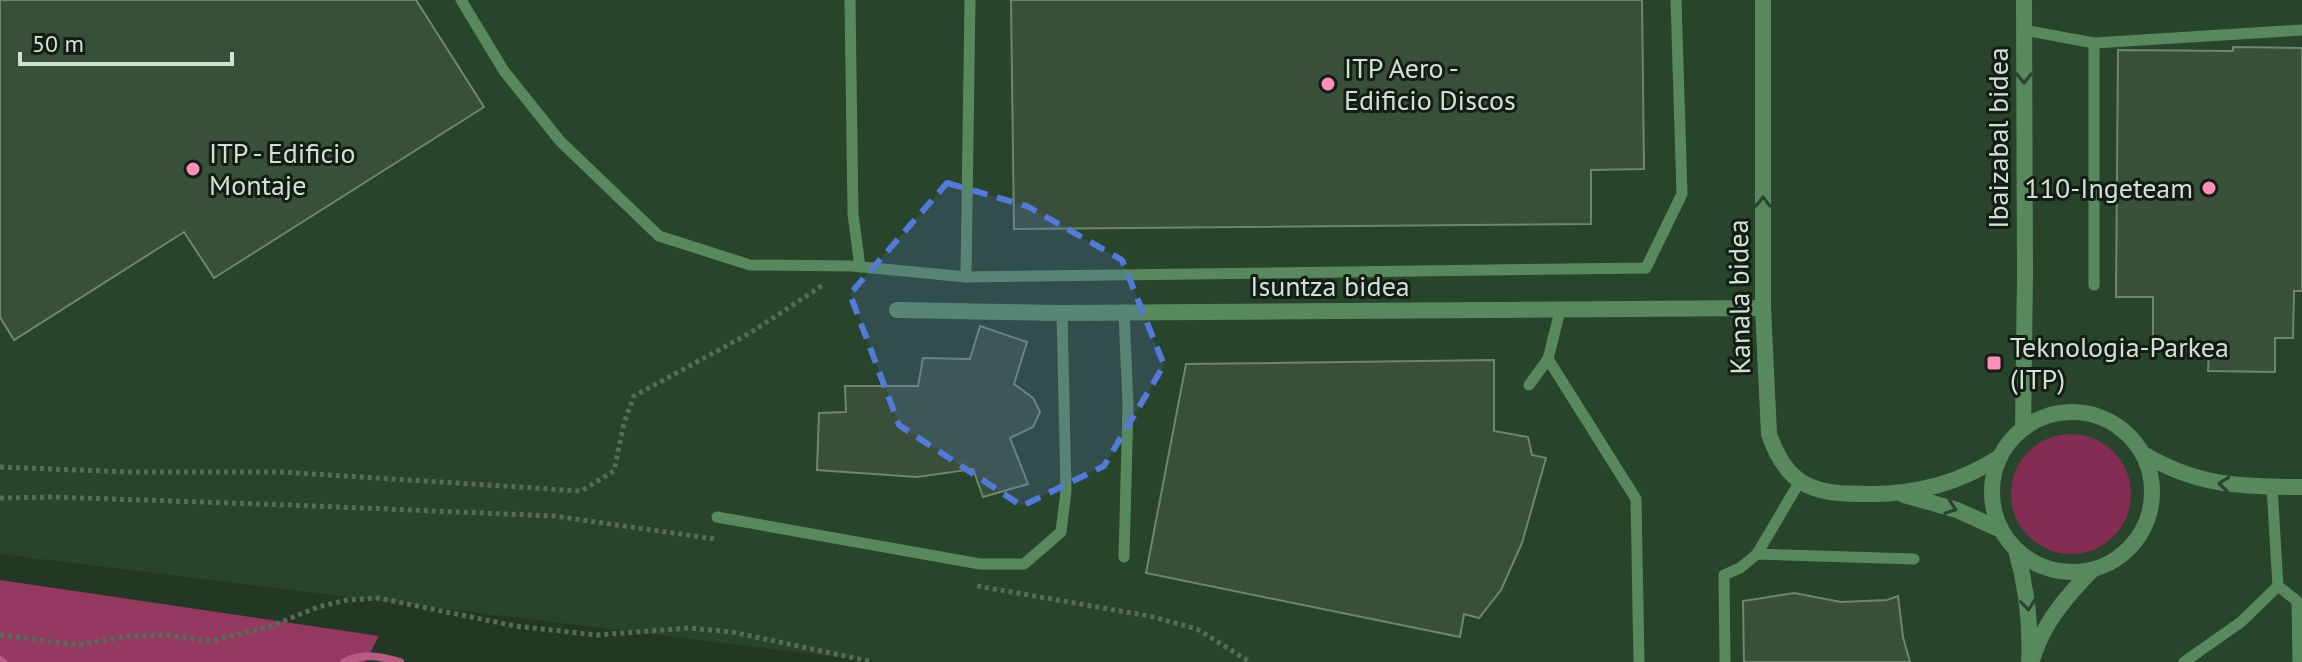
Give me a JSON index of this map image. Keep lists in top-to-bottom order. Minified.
{"streets":{"street":["Ibaizabal bidea","Isuntza bidea","Kanala bidea"]},"crossings":[["Isuntza bidea","Kanala bidea"]],"one_way":["Ibaizabal bidea","Kanala bidea"],"places":{"other":["ITP Aero - Edificio Discos","ITP - Edificio Montaje","110-Ingeteam"],"transit":["Teknologia-Parkea (ITP)"]},"scale_bar":"50 m"}
